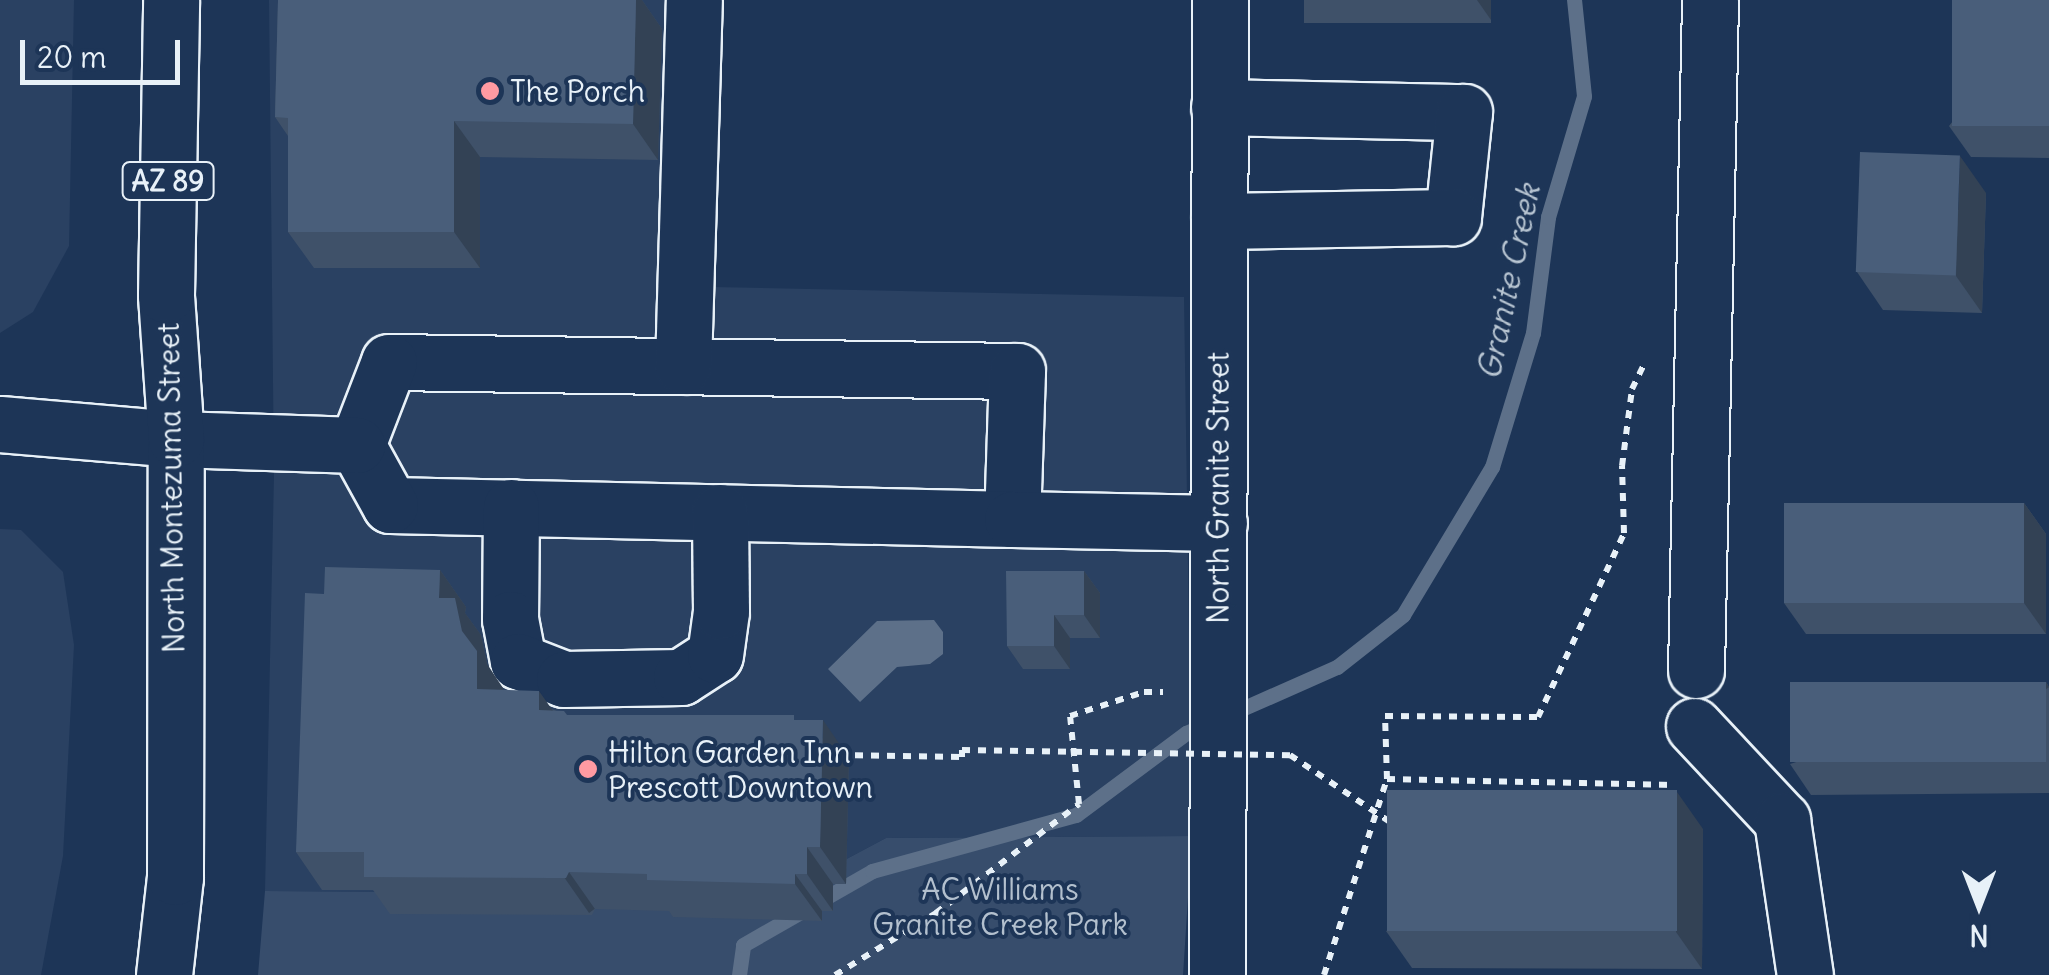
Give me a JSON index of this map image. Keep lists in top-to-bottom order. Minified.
{"streets":{"main road":["AZ 89","North Montezuma Street","North Granite Street"]},"water":["Granite Creek"],"parks":["AC Williams Granite Creek Park"],"places":["The Porch","Hilton Garden Inn Prescott Downtown"],"scale_bar":"20 m","north":"bottom"}
